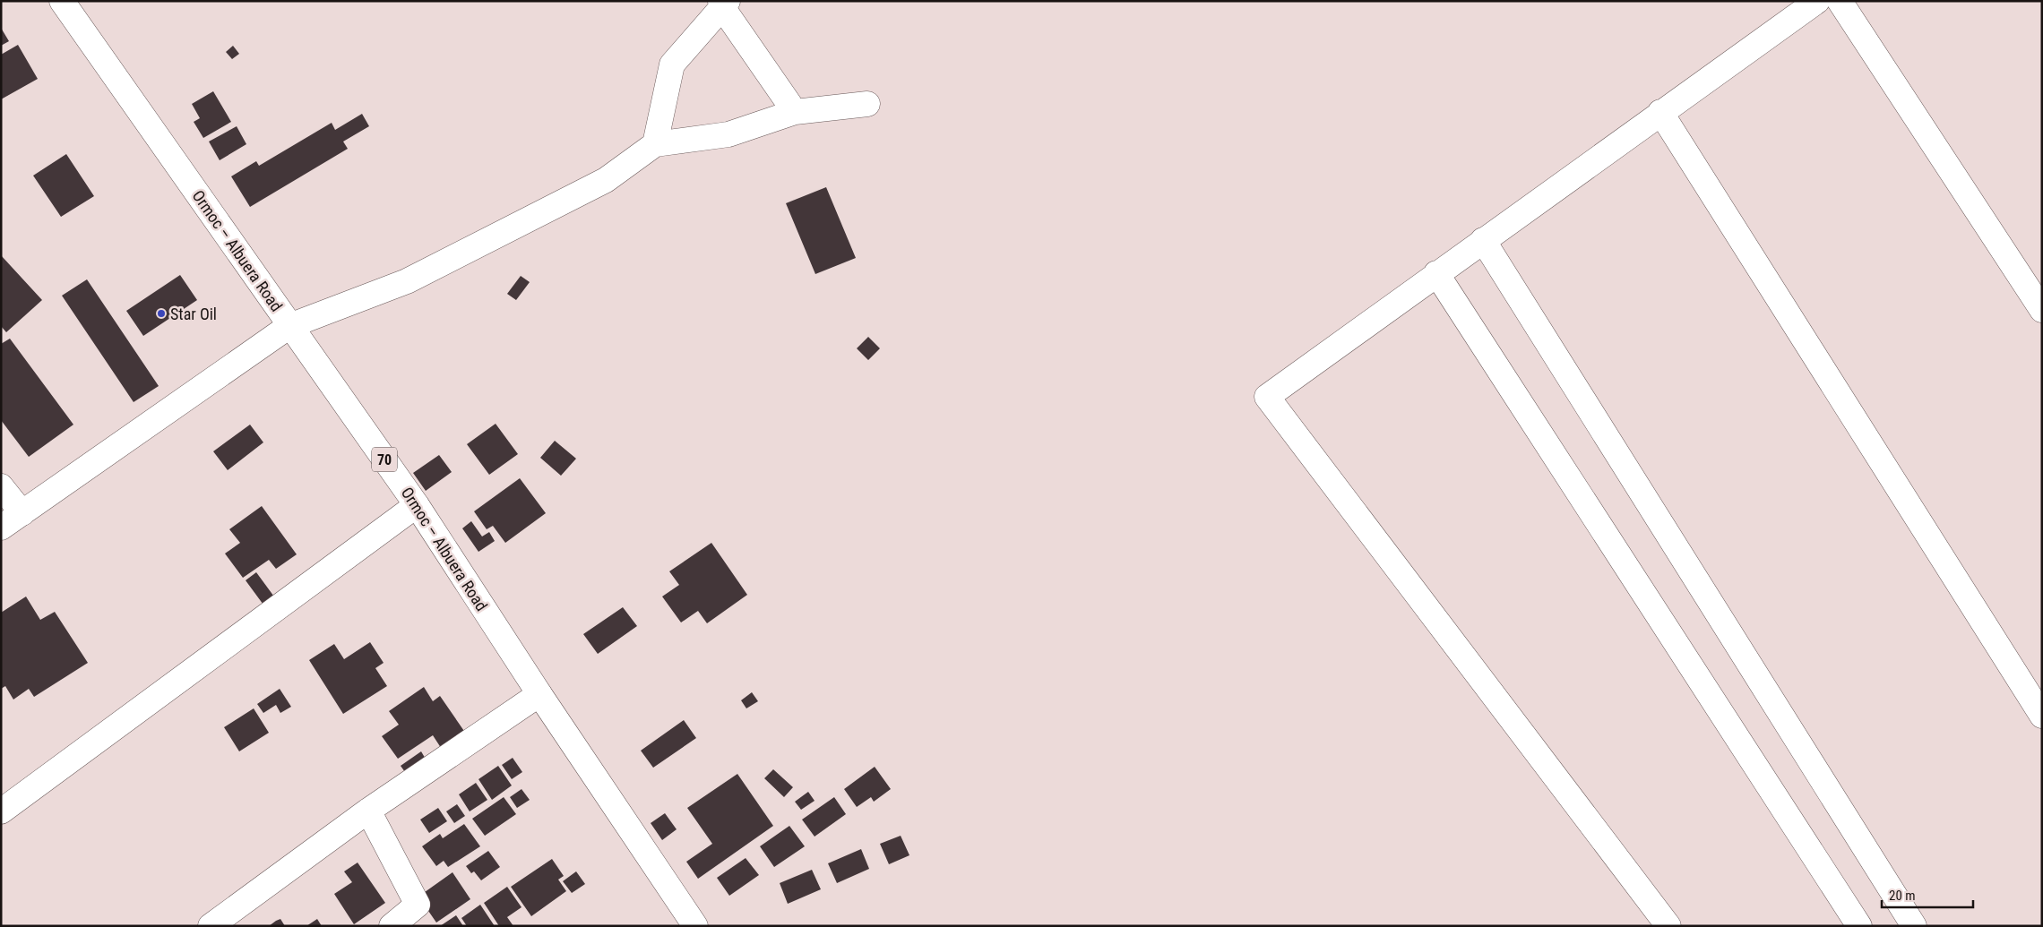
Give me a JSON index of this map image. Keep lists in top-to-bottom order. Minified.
{"streets":{"main road":["Ormoc – Albuera Road","70"]},"places":["Star Oil"],"scale_bar":"20 m"}
